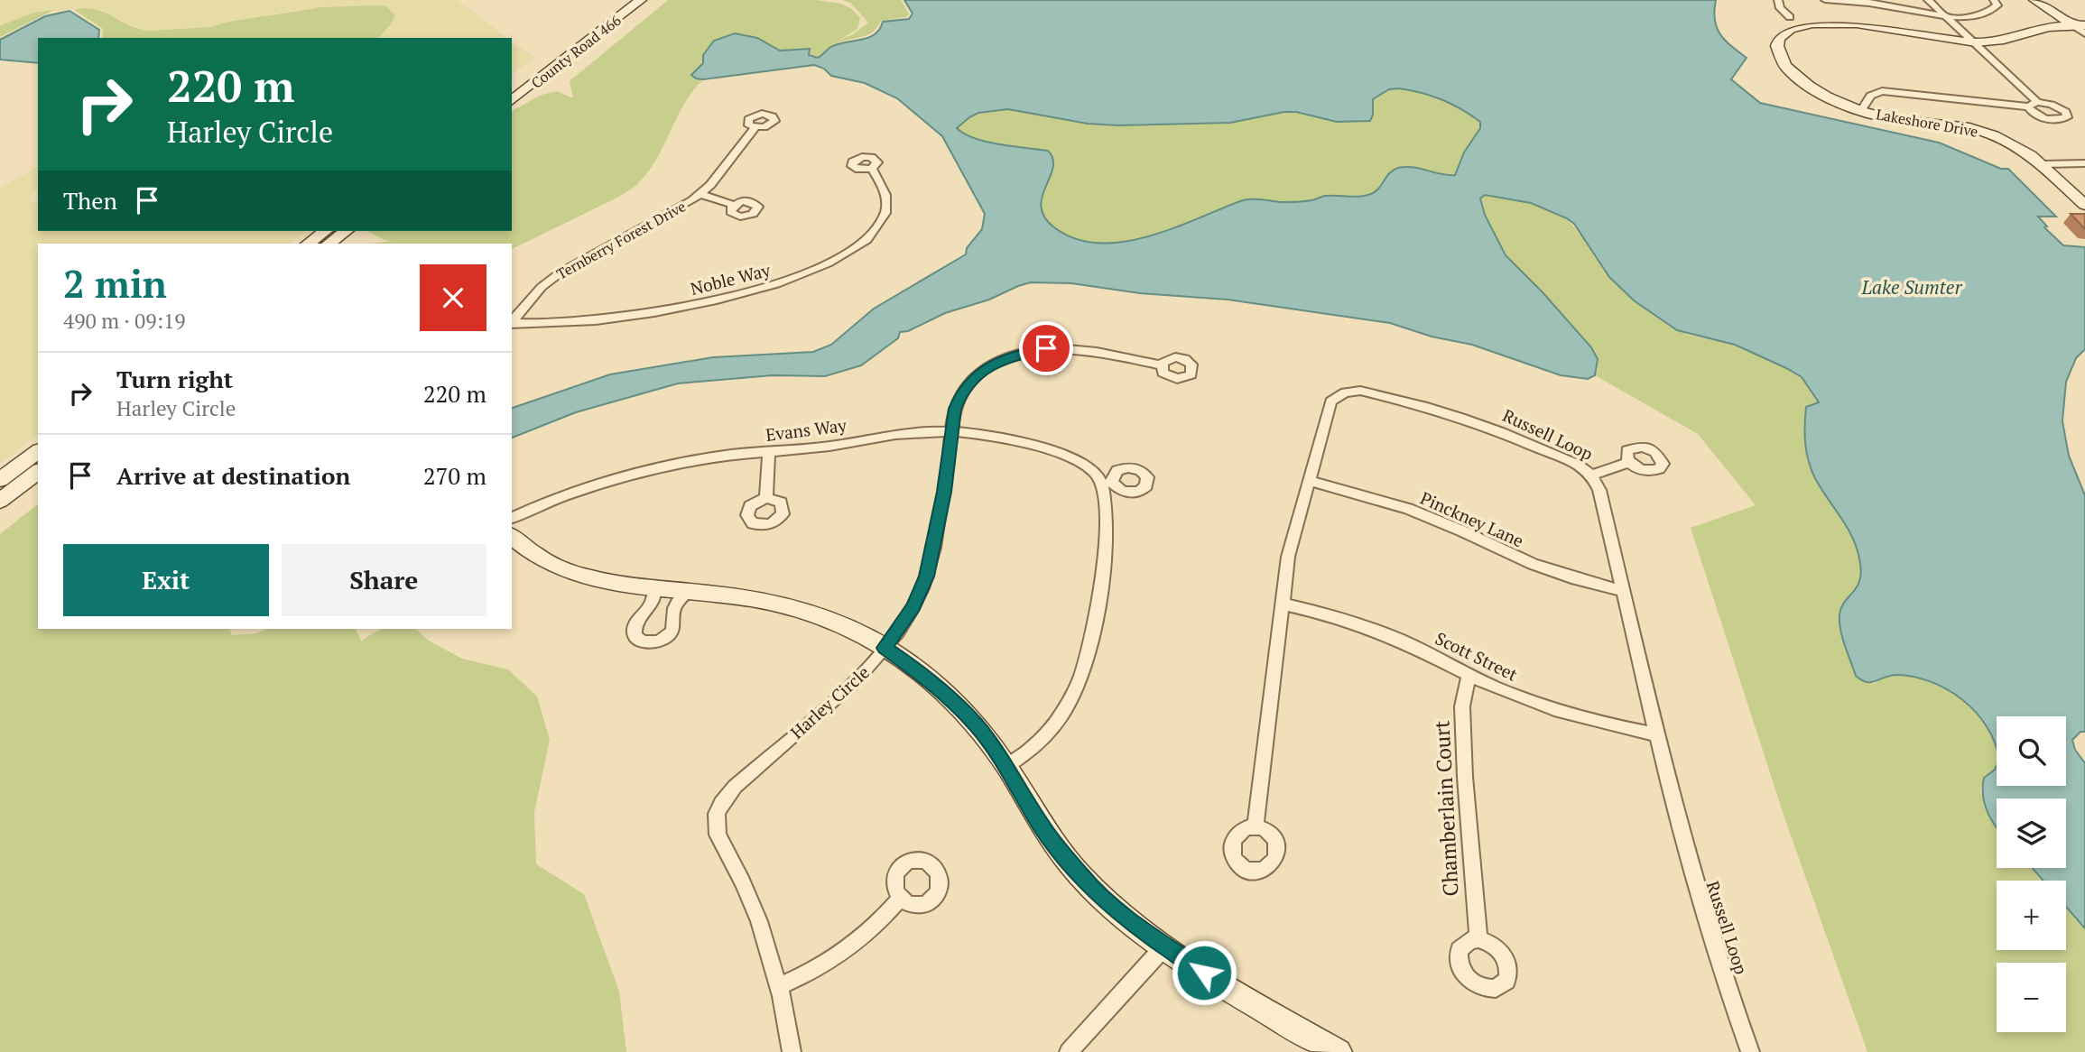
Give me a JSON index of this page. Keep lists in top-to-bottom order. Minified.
{"streets":{"street":["County Road 466","Lakeshore Drive","Ternberry Forest Drive","Noble Way","Evans Way","Russell Loop","Pinckney Lane","Scott Street","Harley Circle","Chamberlain Court"]},"crossings":[["Evans Way","Harley Circle"],["Russell Loop","Pinckney Lane"],["Russell Loop","Scott Street"],["Scott Street","Chamberlain Court"]],"water":["Lake Sumter"],"page":{"turn":["220 m","Harley Circle"],"then":"Then","heading":["2 min","490 m · 09:19"],"list":[{"name":"Turn right","note":"Harley Circle","value":"220 m"},{"name":"Arrive at destination","value":"270 m"}],"buttons":["Exit","Share"],"map_buttons":["+","−"]}}
